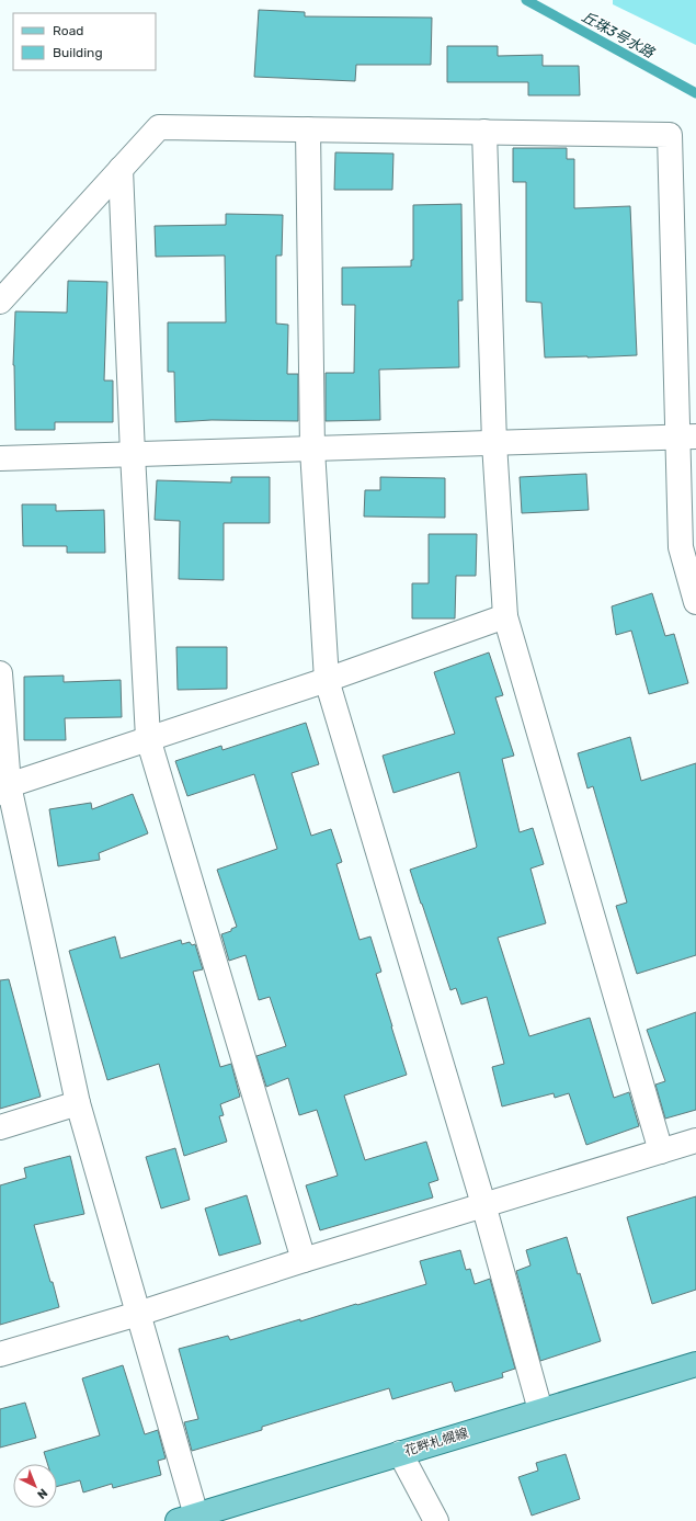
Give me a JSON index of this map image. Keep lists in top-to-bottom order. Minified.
{"streets":{"main road":["花畔札幌線"]},"water":["丘珠3号水路"],"legend":["Road","Building"],"north":"bottom right"}
